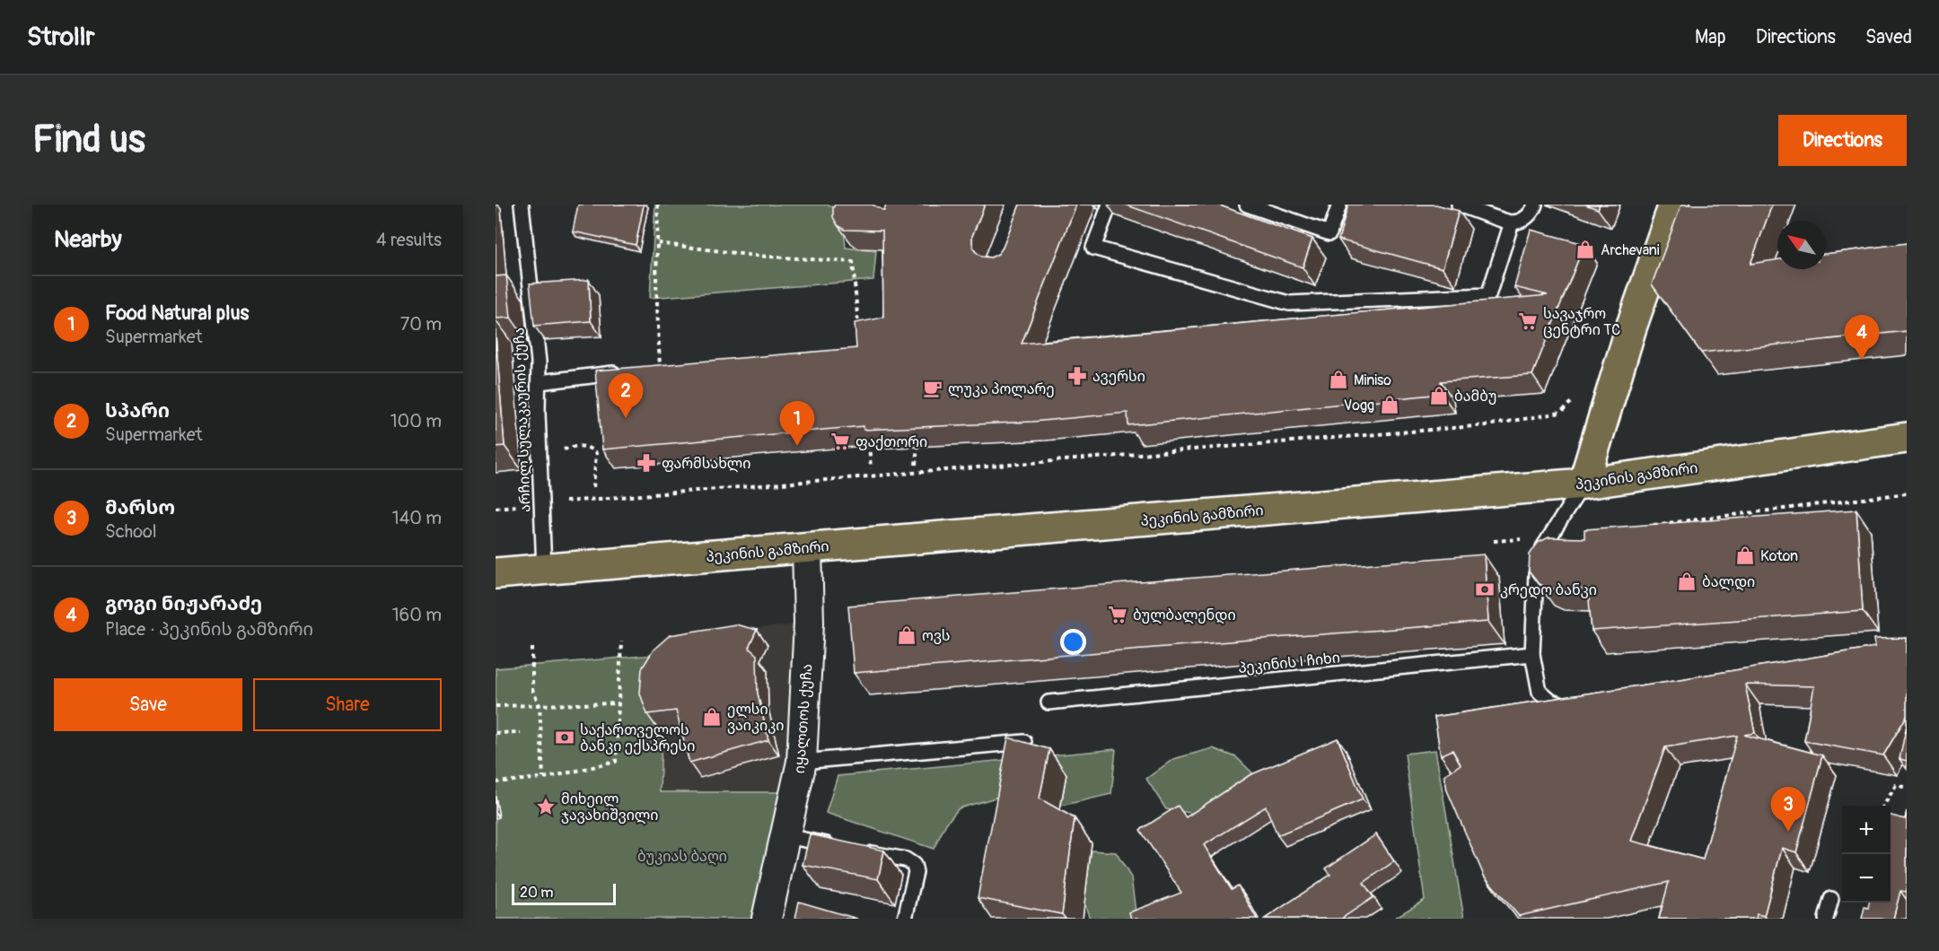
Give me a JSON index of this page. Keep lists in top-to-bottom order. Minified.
{"streets":{"main road":["პეკინის გამზირი"],"street":["იყალთოს ქუჩა"],"lane":["არჩილ სულაკაურის ქუჩა","პეკინის I ჩიხი"]},"crossings":[["არჩილ სულაკაურის ქუჩა","პეკინის გამზირი"],["პეკინის გამზირი","იყალთოს ქუჩა"]],"parks":["ბუკიას ბაღი"],"places":{"shop":["Archevani","Miniso","ბამბუ","Vogg","Koton","ბალდი","ოვს","ელსი ვაიკიკი"],"supermarket":["სავაჯრო ცენტრი TC","ფაქთორი","ბულბალენდი"],"pharmacy":["ავერსი","ფარმსახლი"],"cafe":["ლუკა პოლარე"],"bank":["კრედო ბანკი","საქართველოს ბანკი ექსპრესი"],"place":["მიხეილ ჯავახიშვილი"]},"scale_bar":"20 m","north":"top left","page":{"header":"Strollr","nav":["Map","Directions","Saved"],"buttons":["Directions",["Save","Share"]],"title":"Find us","heading":["Nearby","4 results"],"list":[{"mark":"1","name":"Food Natural plus","note":"Supermarket","value":"70 m"},{"mark":"2","name":"სპარი","note":"Supermarket","value":"100 m"},{"mark":"3","name":"მარსო","note":"School","value":"140 m"},{"mark":"4","name":"გოგი ნიჟარაძე","note":"Place · პეკინის გამზირი","value":"160 m"}],"pins":["4","2","1","3"],"map_buttons":["+","−"],"scale":"20 m"}}
